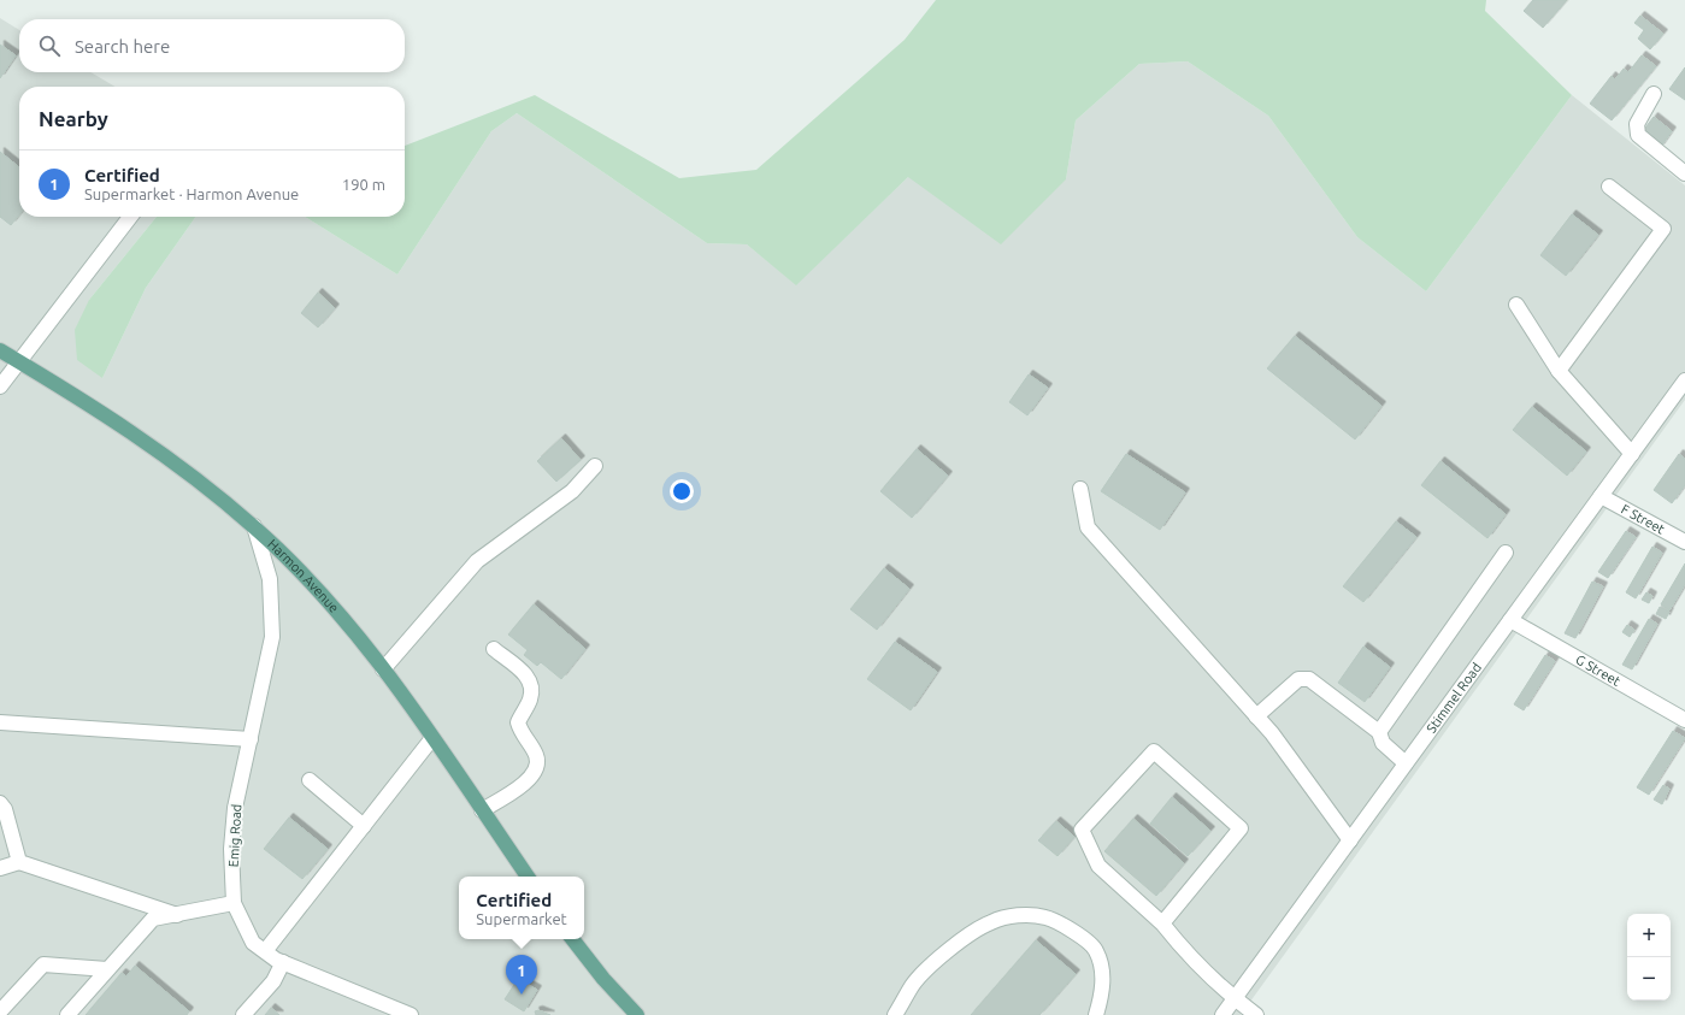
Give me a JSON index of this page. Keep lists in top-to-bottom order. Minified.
{"streets":{"main road":["Harmon Avenue"],"street":["F Street","G Street","Stimmel Road","Emig Road"]},"crossings":[["F Street","Stimmel Road"],["Harmon Avenue","Emig Road"],["G Street","Stimmel Road"]],"page":{"search":"Search here","heading":"Nearby","list":[{"mark":"1","name":"Certified","note":"Supermarket · Harmon Avenue","value":"190 m"}],"popup":["Certified","Supermarket"],"map_buttons":["+","−"],"pins":"1"}}
